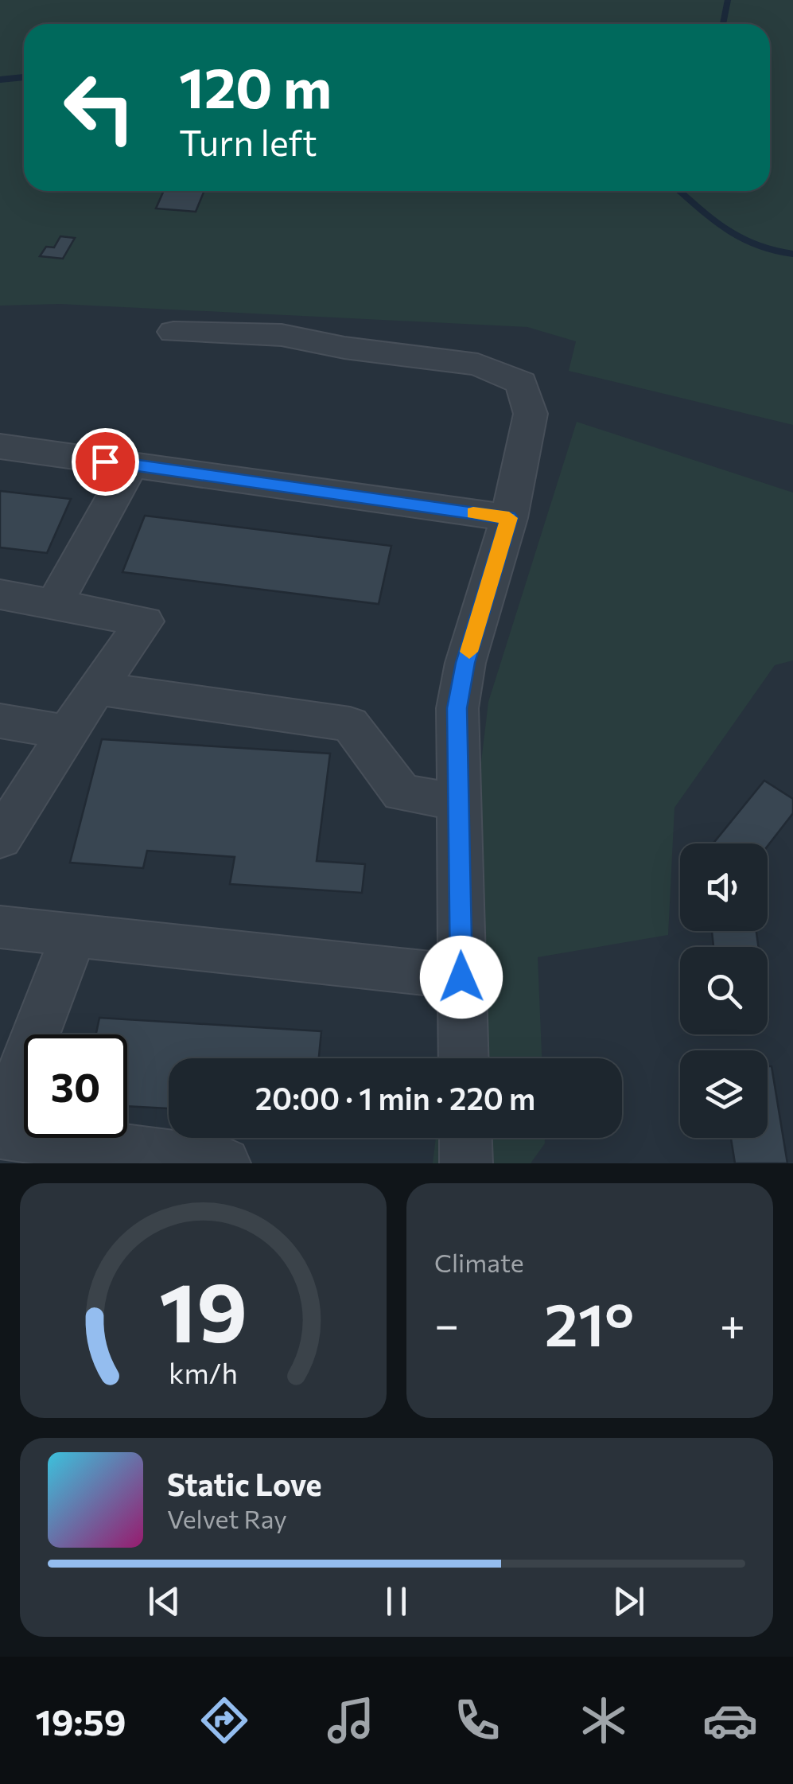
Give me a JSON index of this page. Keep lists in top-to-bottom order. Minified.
{"page":{"turn":["120 m","Turn left"],"limit":"30","trip":"20:00 · 1 min · 220 m","tile":"Climate","heat":["−","21°","+"],"song":["Static Love","Velvet Ray"],"tabs":"19:59","gauge":["19","km/h"]}}
